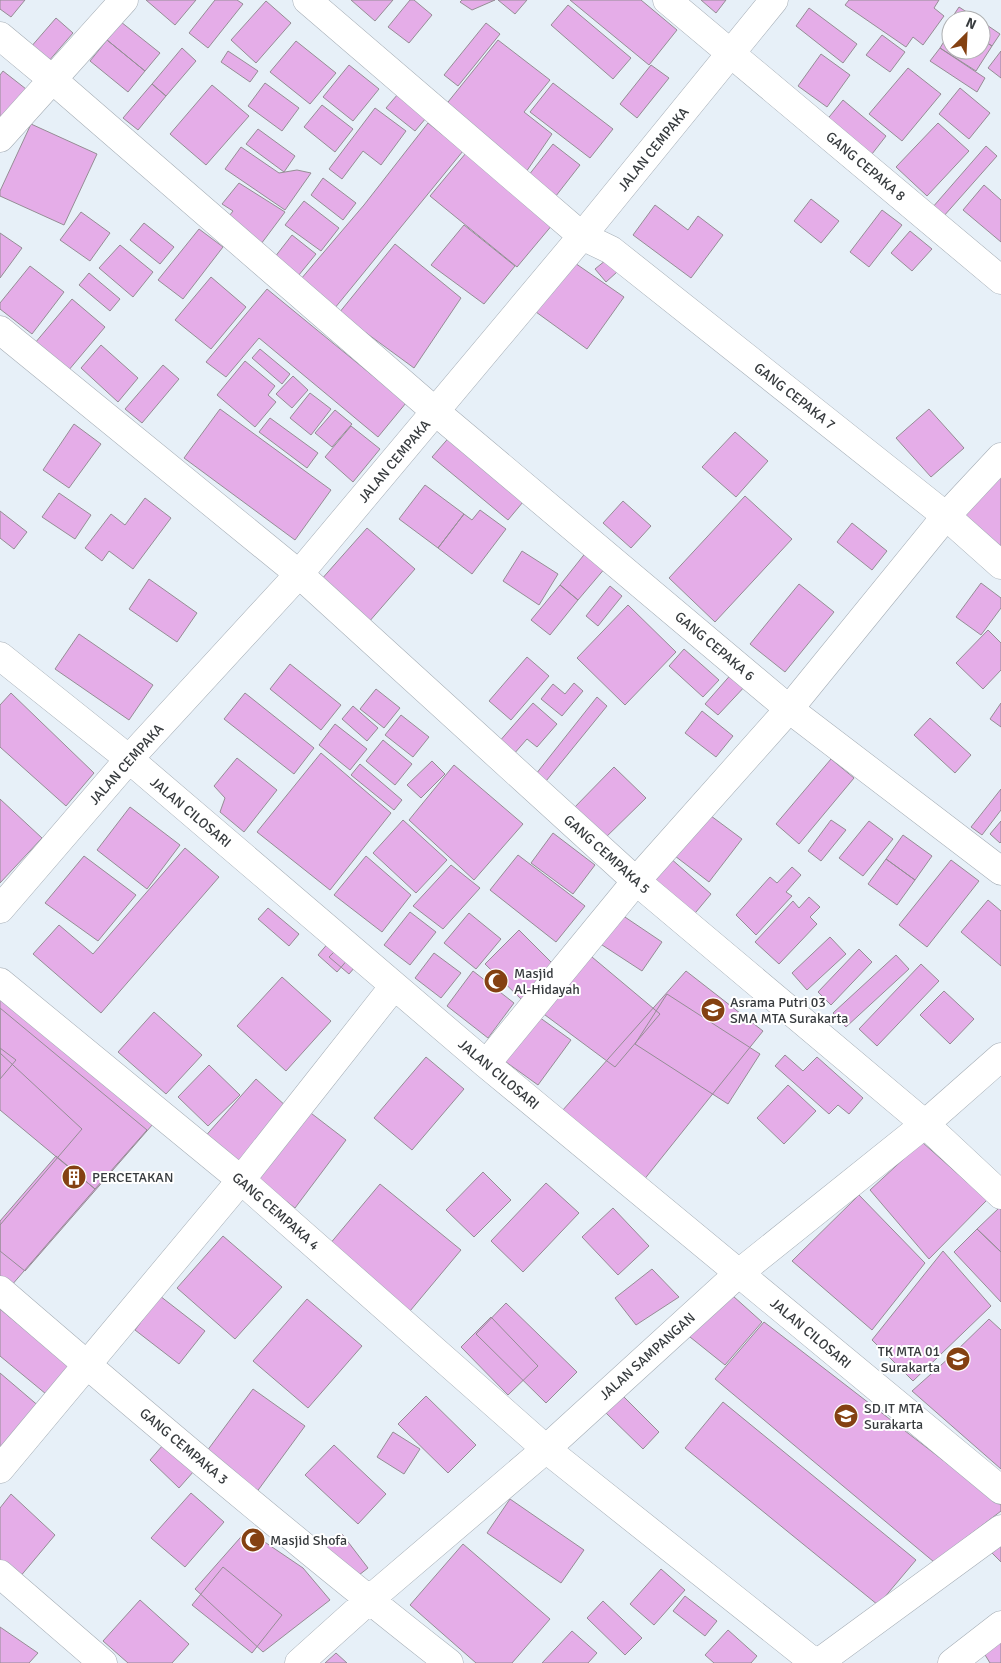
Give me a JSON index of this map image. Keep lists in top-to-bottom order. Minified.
{"streets":{"street":["JALAN CEMPAKA","GANG CEPAKA 8","GANG CEPAKA 7","GANG CEPAKA 6","JALAN CILOSARI","GANG CEMPAKA 5","GANG CEMPAKA 4","JALAN SAMPANGAN","GANG CEMPAKA 3"]},"crossings":[["JALAN CEMPAKA","GANG CEPAKA 8"],["JALAN CEMPAKA","GANG CEPAKA 7"],["JALAN CEMPAKA","GANG CEPAKA 6"],["JALAN CEMPAKA","JALAN CILOSARI"],["JALAN CEMPAKA","GANG CEMPAKA 5"],["JALAN CILOSARI","JALAN SAMPANGAN"],["GANG CEMPAKA 5","JALAN SAMPANGAN"],["GANG CEMPAKA 4","JALAN SAMPANGAN"],["JALAN SAMPANGAN","GANG CEMPAKA 3"]],"places":{"mosque":["Masjid Al-Hidayah","Masjid Shofa"],"school or university":["Asrama Putri 03 SMA MTA Surakarta","TK MTA 01 Surakarta","SD IT MTA Surakarta"],"building":["PERCETAKAN"]},"north":"top right"}
